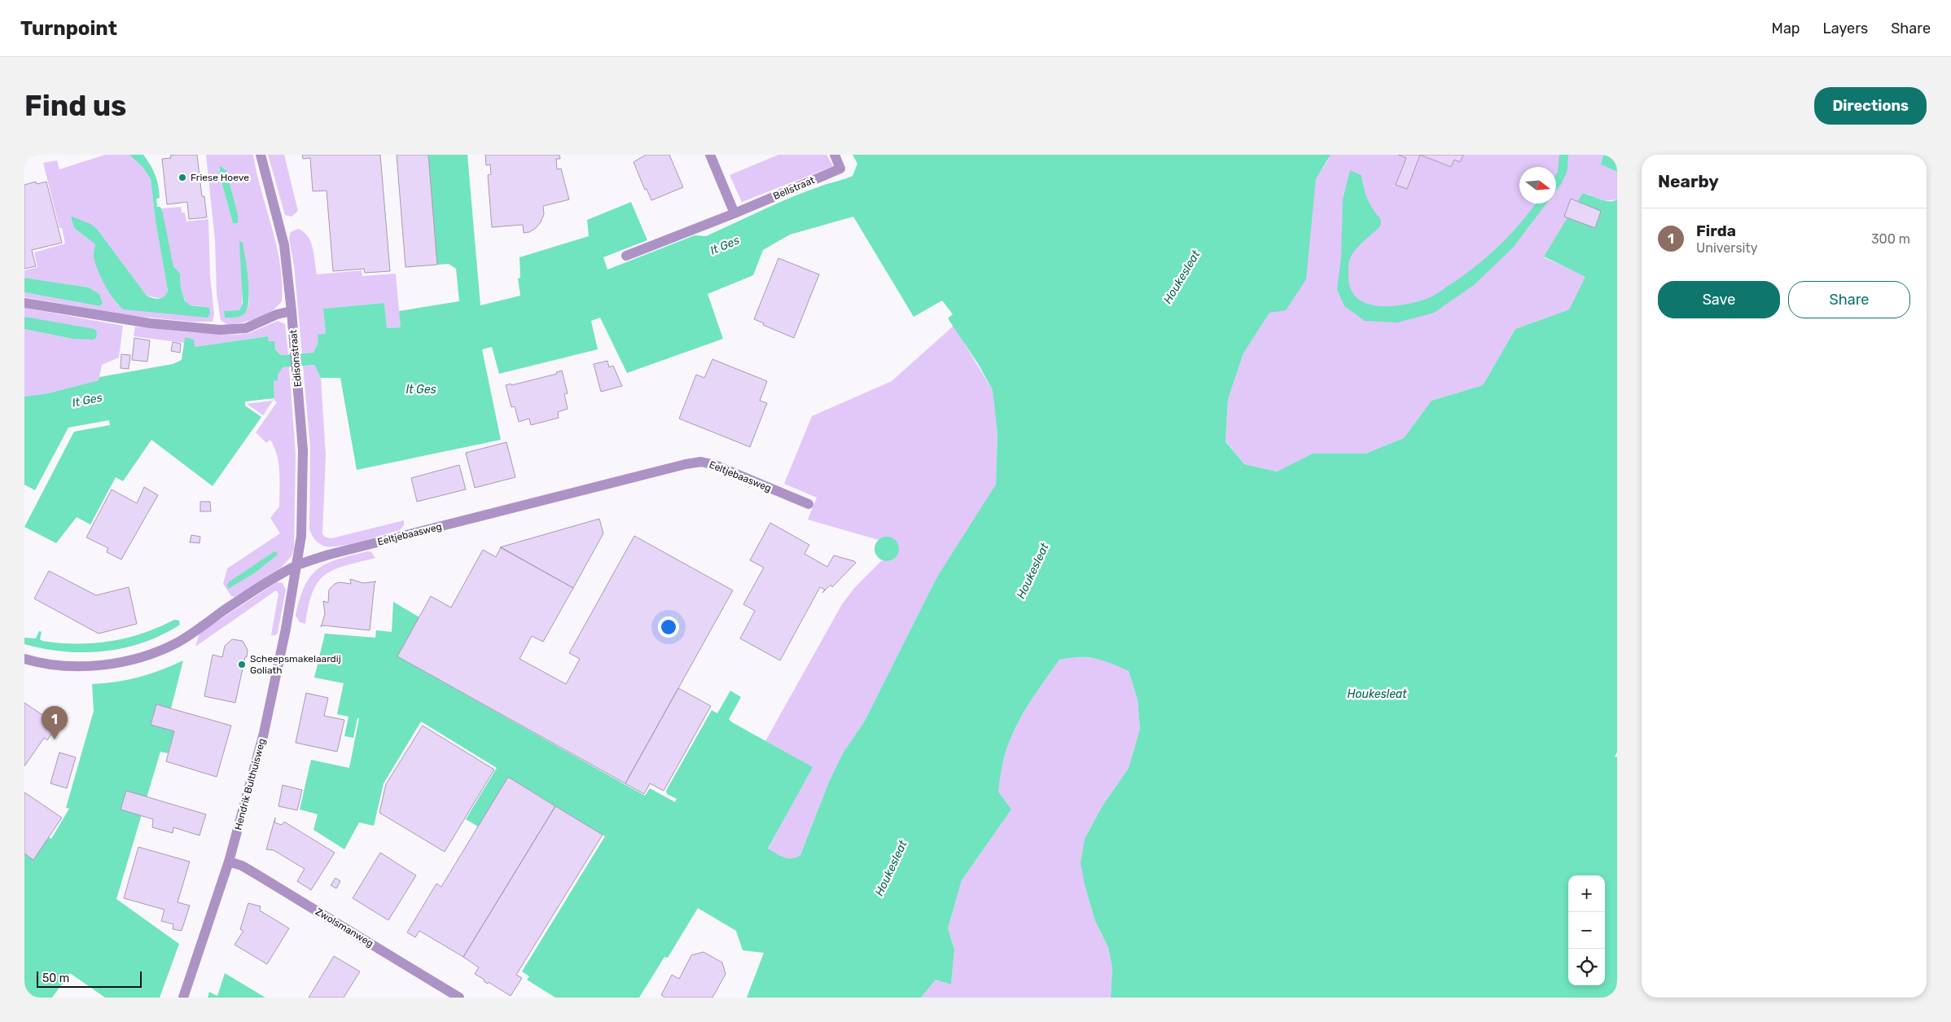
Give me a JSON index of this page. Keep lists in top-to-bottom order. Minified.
{"streets":{"street":["Bellstraat","Edisonstraat","Eeltjebaasweg","Hendrik Bulthuisweg","Zwolsmanweg"]},"crossings":[["Edisonstraat","Eeltjebaasweg"],["Edisonstraat","Hendrik Bulthuisweg"],["Eeltjebaasweg","Hendrik Bulthuisweg"],["Hendrik Bulthuisweg","Zwolsmanweg"]],"water":["It Ges","Houkesleat"],"places":["Friese Hoeve","Scheepsmakelaardij Goliath"],"scale_bar":"50 m","north":"right","page":{"header":"Turnpoint","nav":["Map","Layers","Share"],"buttons":["Directions",["Save","Share"]],"title":"Find us","heading":"Nearby","list":[{"mark":"1","name":"Firda","note":"University","value":"300 m"}],"pins":"1","map_buttons":["+","−"],"scale":"50 m"}}
